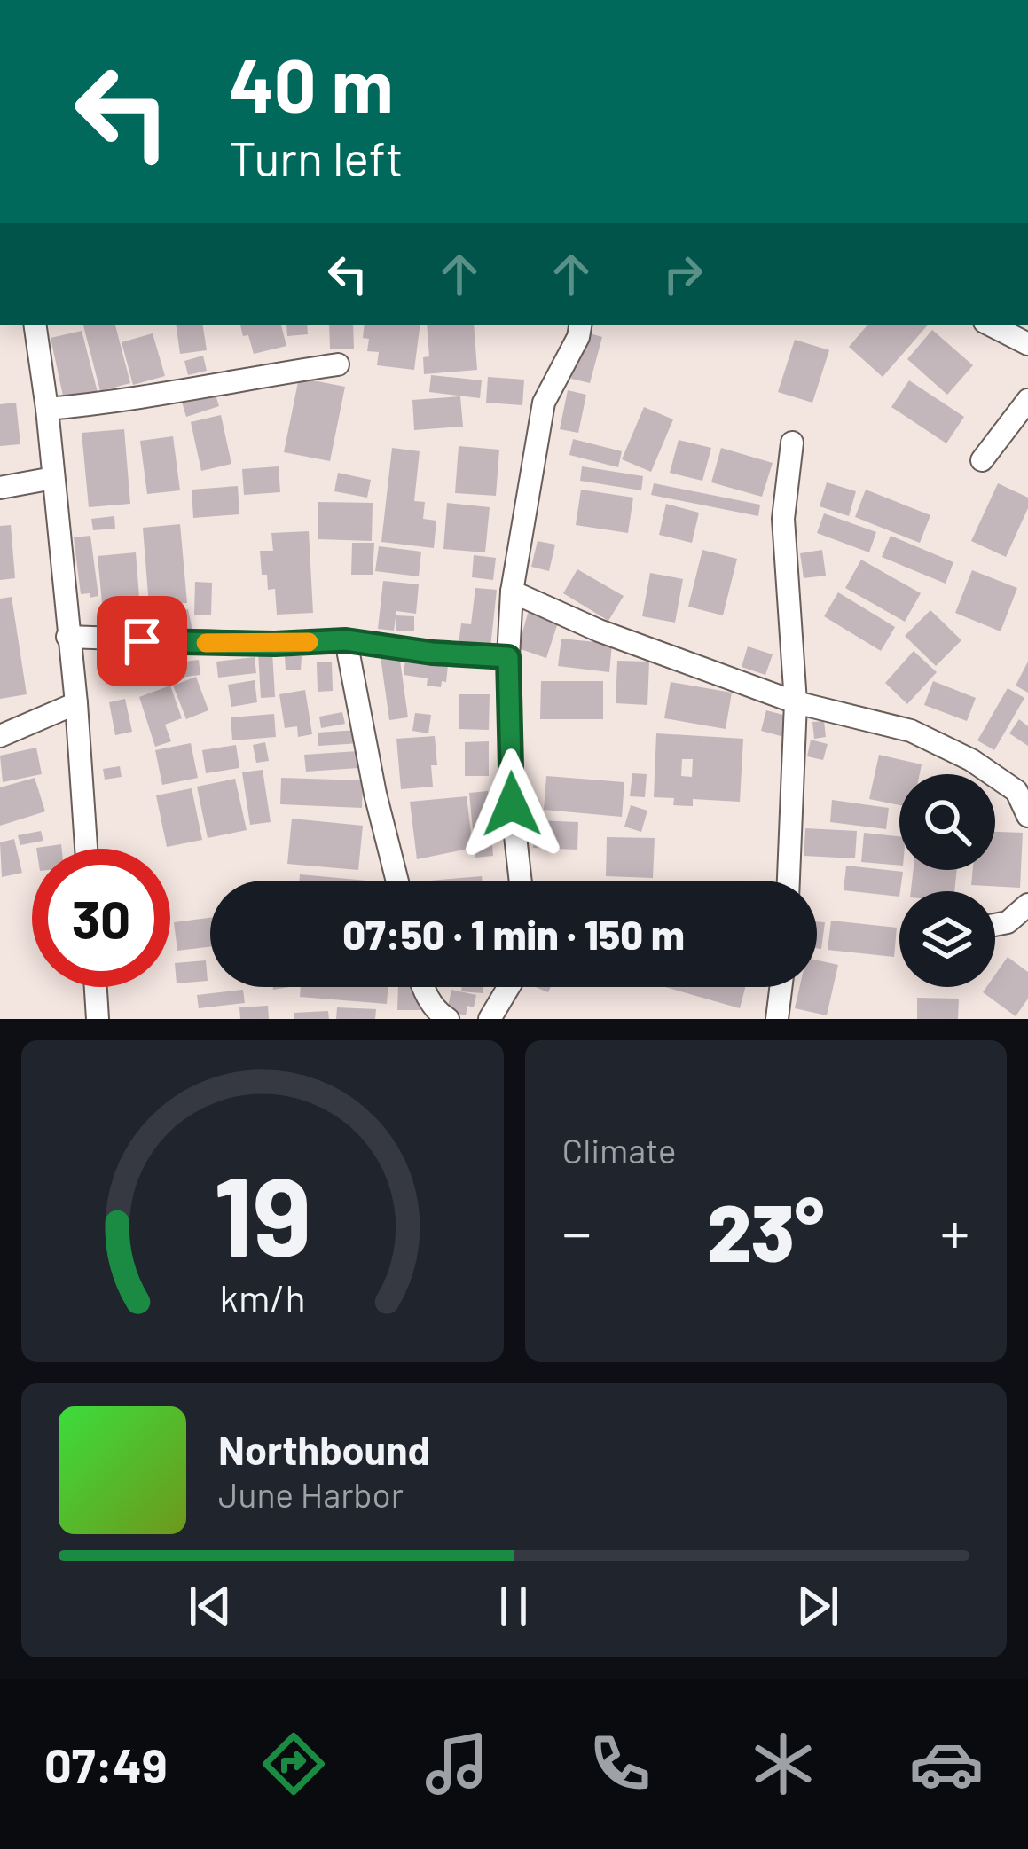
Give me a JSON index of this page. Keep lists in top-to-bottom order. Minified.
{"page":{"turn":["40 m","Turn left"],"limit":"30","trip":"07:50 · 1 min · 150 m","tile":"Climate","heat":["−","23°","+"],"song":["Northbound","June Harbor"],"tabs":"07:49","gauge":["19","km/h"]}}
